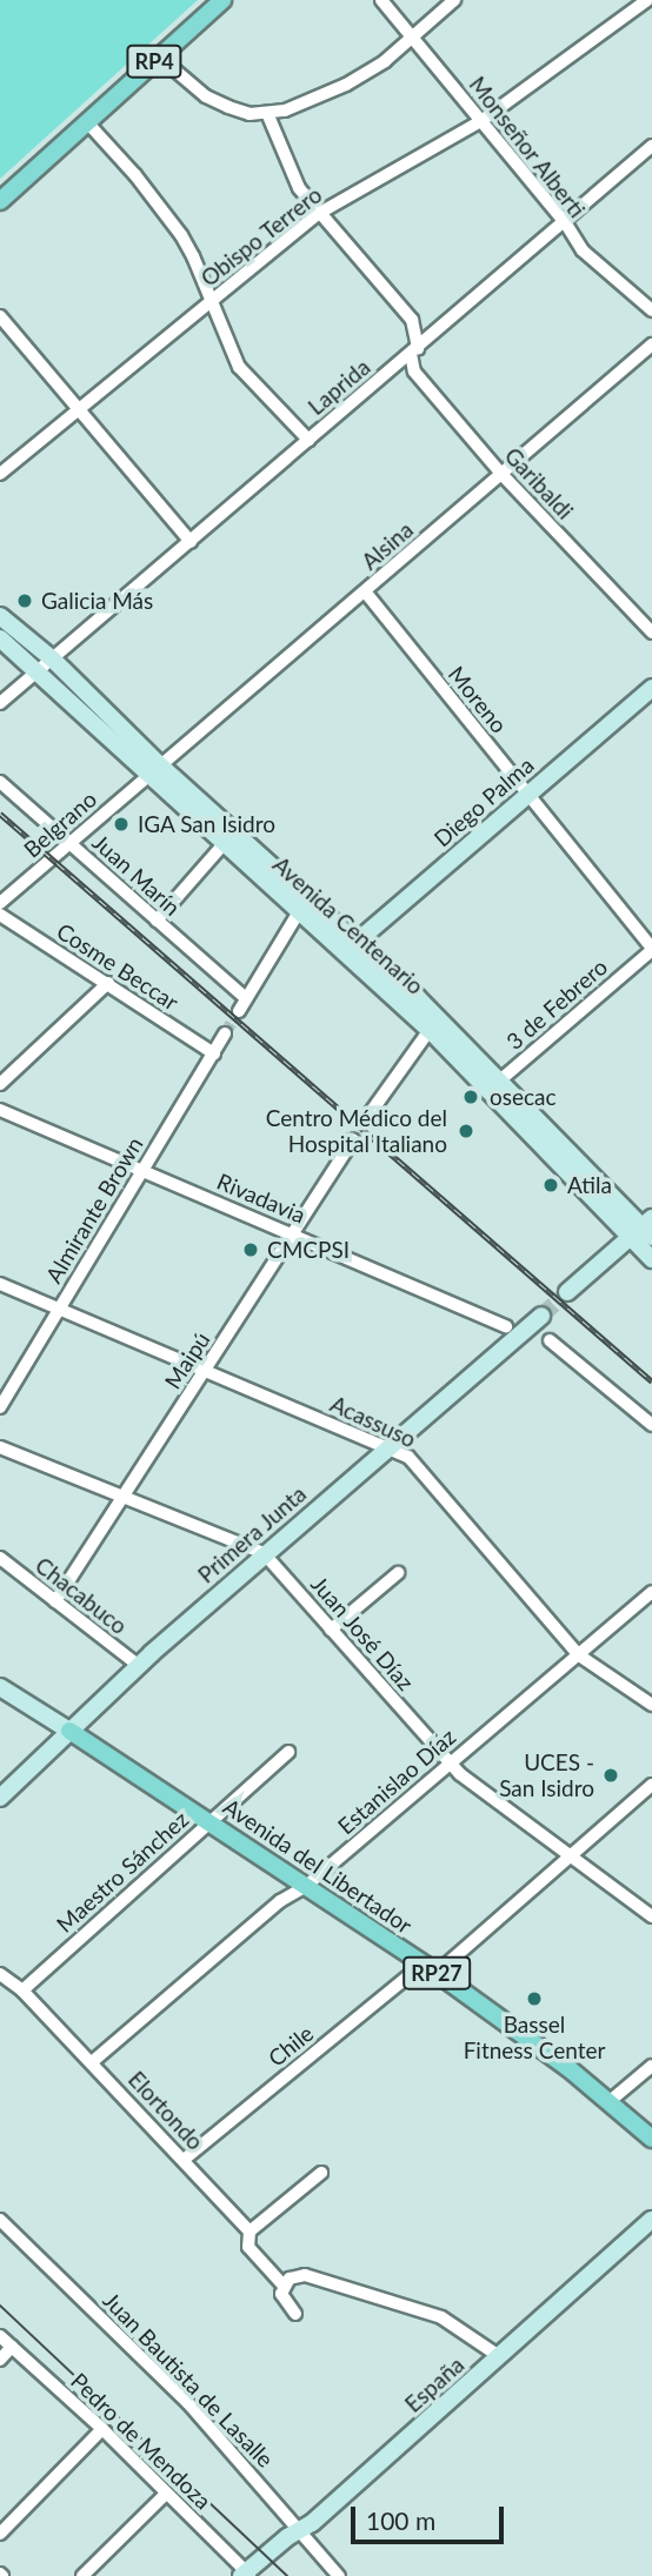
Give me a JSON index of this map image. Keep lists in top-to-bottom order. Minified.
{"streets":{"main road":["RP4","Avenida del Libertador","RP27"],"street":["Monseñor Alberti","Obispo Terrero","Laprida","Garibaldi","Alsina","Moreno","Diego Palma","Belgrano","Juan Marín","Avenida Centenario","Cosme Beccar","3 de Febrero","Rivadavia","Almirante Brown","Maipú","Acassuso","Primera Junta","Chacabuco","Juan José Díaz","Estanislao Díaz","Maestro Sánchez","Chile","Elortondo","Juan Bautista de Lasalle","España","Pedro de Mendoza"]},"crossings":[["Monseñor Alberti","Obispo Terrero"],["Monseñor Alberti","Laprida"],["Obispo Terrero","Garibaldi"],["Laprida","Garibaldi"],["Laprida","Avenida Centenario"],["Garibaldi","Alsina"],["Alsina","Moreno"],["Alsina","Belgrano"],["Alsina","Avenida Centenario"],["Moreno","Diego Palma"],["Moreno","3 de Febrero"],["Diego Palma","Avenida Centenario"],["Belgrano","Juan Marín"],["Belgrano","Avenida Centenario"],["Avenida Centenario","3 de Febrero"],["Cosme Beccar","Almirante Brown"],["Rivadavia","Almirante Brown"],["Rivadavia","Maipú"],["Almirante Brown","Acassuso"],["Maipú","Acassuso"],["Maipú","Chacabuco"],["Maipú","Juan José Díaz"],["Acassuso","Primera Junta"],["Acassuso","Estanislao Díaz"],["Primera Junta","Chacabuco"],["Primera Junta","Juan José Díaz"],["Primera Junta","Avenida del Libertador"],["Primera Junta","RP27"],["Juan José Díaz","Estanislao Díaz"],["Juan José Díaz","Chile"],["Estanislao Díaz","Avenida del Libertador"],["Estanislao Díaz","Elortondo"],["Avenida del Libertador","Maestro Sánchez"],["Avenida del Libertador","RP27"],["Avenida del Libertador","Chile"],["Maestro Sánchez","Elortondo"],["Chile","Elortondo"],["Juan Bautista de Lasalle","España"],["España","Pedro de Mendoza"]],"places":["Galicia Más","IGA San Isidro","osecac","Centro Médico del Hospital Italiano","Atila","CMCPSI","UCES - San Isidro","Bassel Fitness Center"],"scale_bar":"100 m"}
